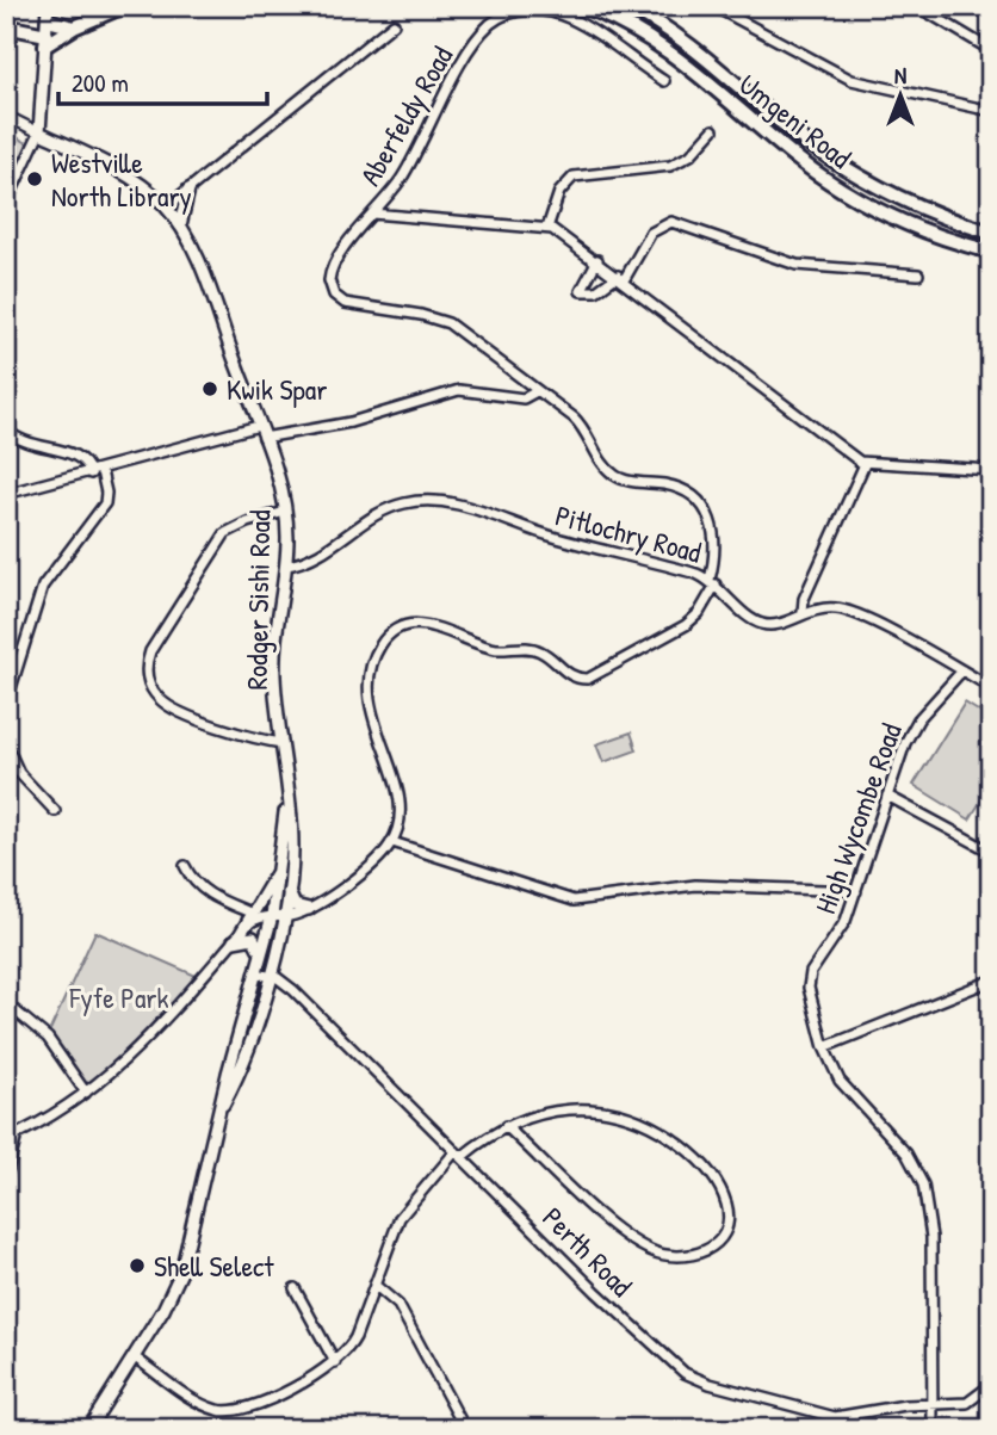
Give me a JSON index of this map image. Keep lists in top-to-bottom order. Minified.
{"streets":{"highway":["Umgeni Road"],"main road":["Rodger Sishi Road"],"street":["Aberfeldy Road","Pitlochry Road","High Wycombe Road","Perth Road"]},"crossings":[["Aberfeldy Road","Pitlochry Road"],["Pitlochry Road","Rodger Sishi Road"],["Pitlochry Road","High Wycombe Road"],["Rodger Sishi Road","Perth Road"],["High Wycombe Road","Perth Road"]],"parks":["Fyfe Park"],"places":["Westville North Library","Kwik Spar","Shell Select"],"scale_bar":"200 m","north":"top"}
